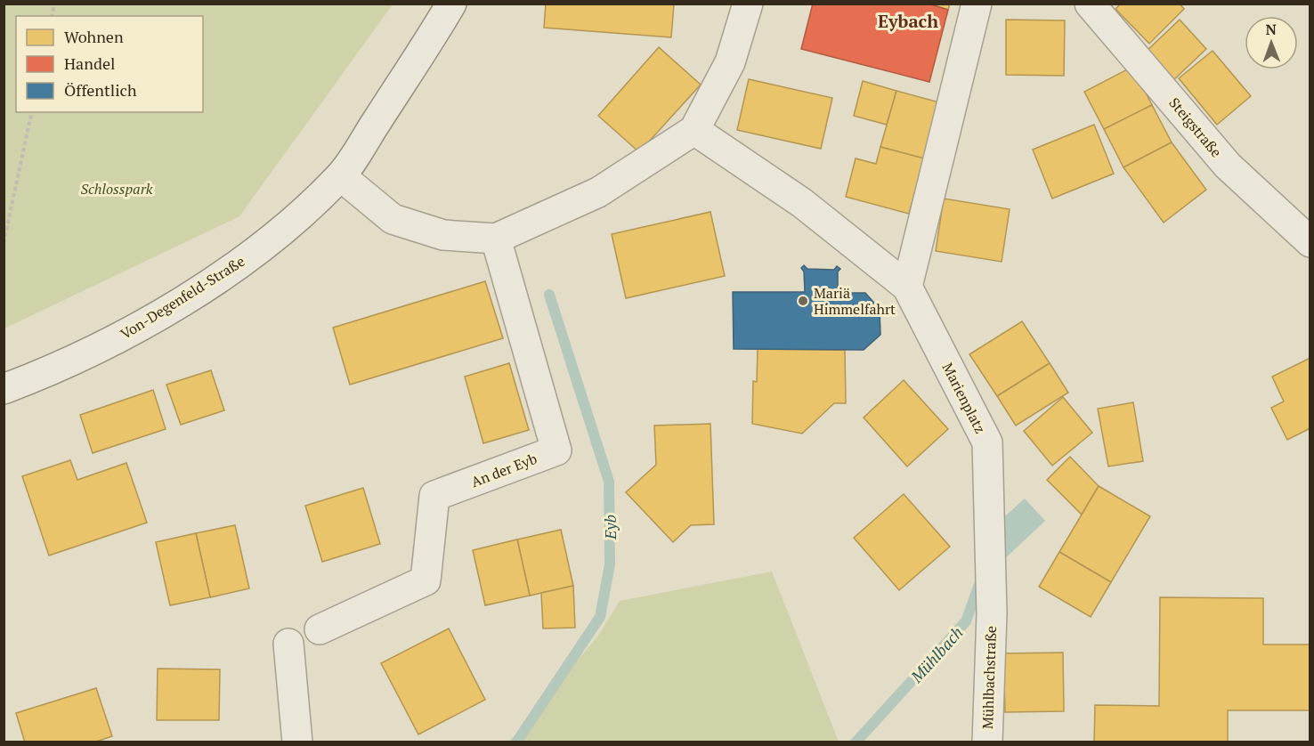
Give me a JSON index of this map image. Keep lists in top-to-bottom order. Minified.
{"streets":{"street":["Steigstraße","Von-Degenfeld-Straße","Marienplatz","An der Eyb","Mühlbachstraße"]},"crossings":[["Marienplatz","Mühlbachstraße"]],"districts":["Eybach"],"water":["Eyb","Mühlbach"],"parks":["Schlosspark"],"places":["Mariä Himmelfahrt"],"legend":["Wohnen","Handel","Öffentlich"],"north":"top"}
